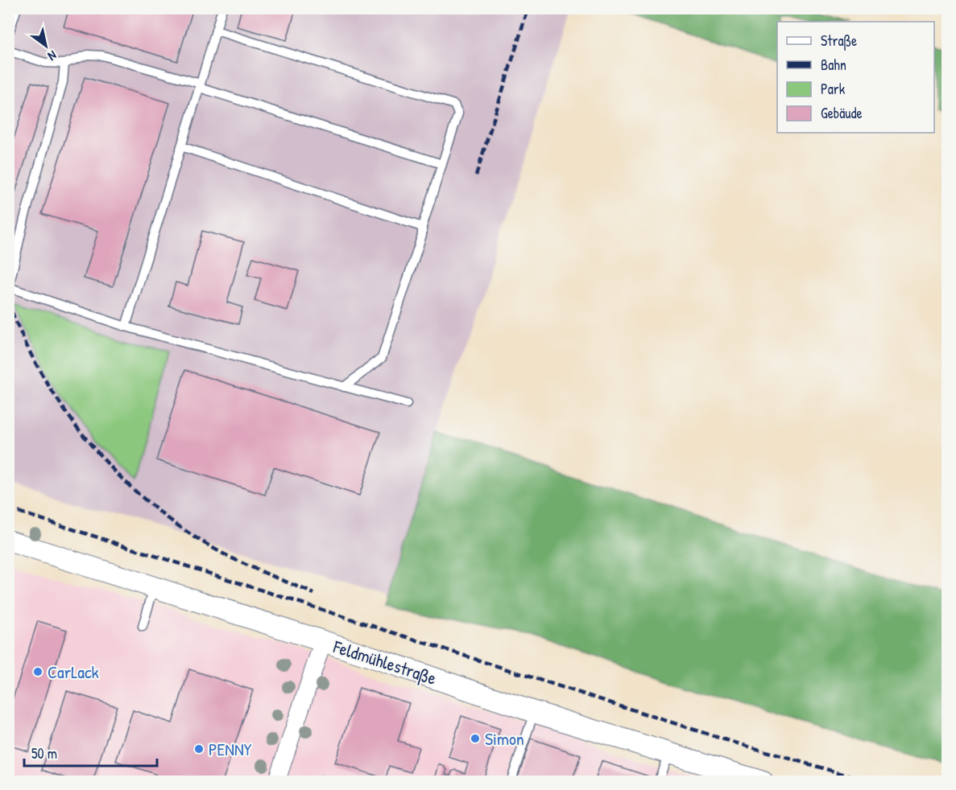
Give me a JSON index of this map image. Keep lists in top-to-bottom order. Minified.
{"streets":{"street":["Feldmühlestraße"]},"places":["CarLack","Simon","PENNY"],"legend":["Straße","Bahn","Park","Gebäude"],"scale_bar":"50 m","north":"bottom right"}
